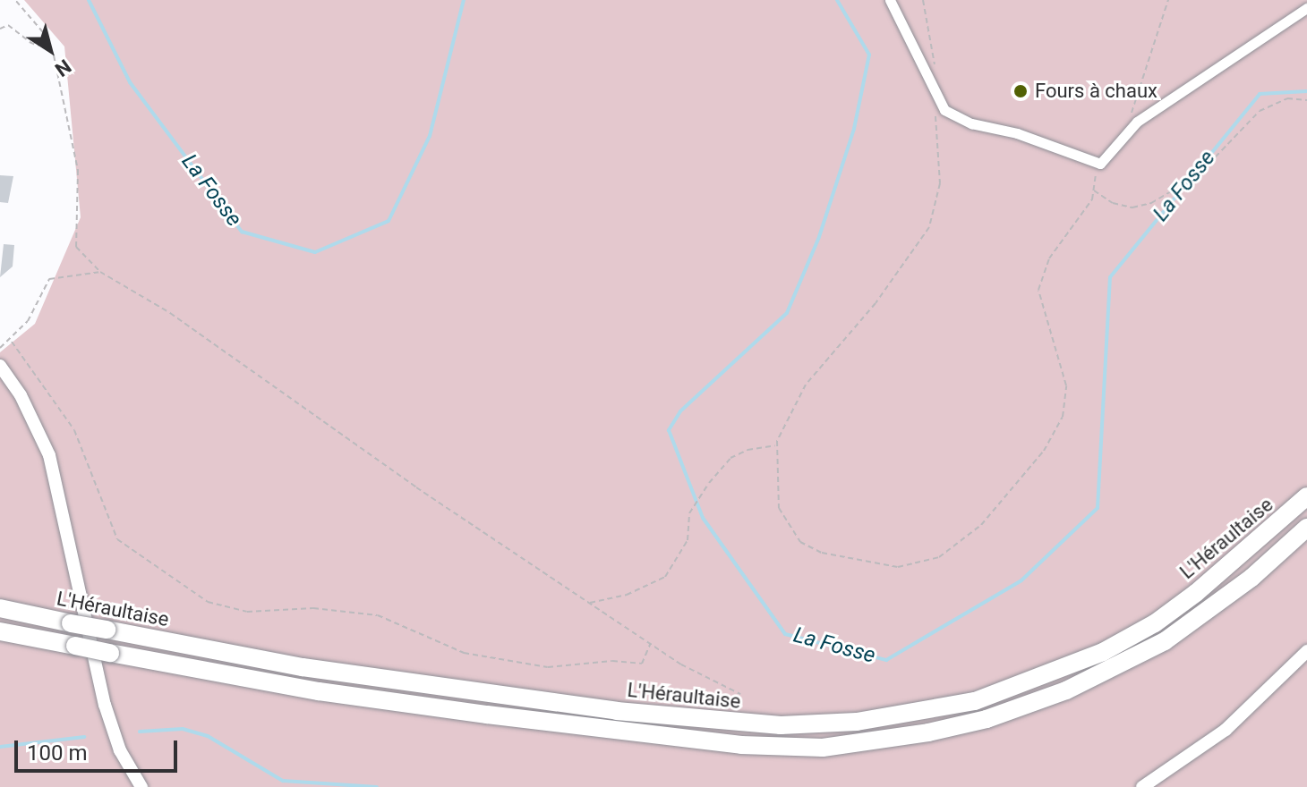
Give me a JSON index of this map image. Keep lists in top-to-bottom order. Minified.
{"streets":{"highway":["L'Héraultaise"]},"water":["La Fosse"],"places":["Fours à chaux"],"scale_bar":"100 m","north":"bottom right"}
